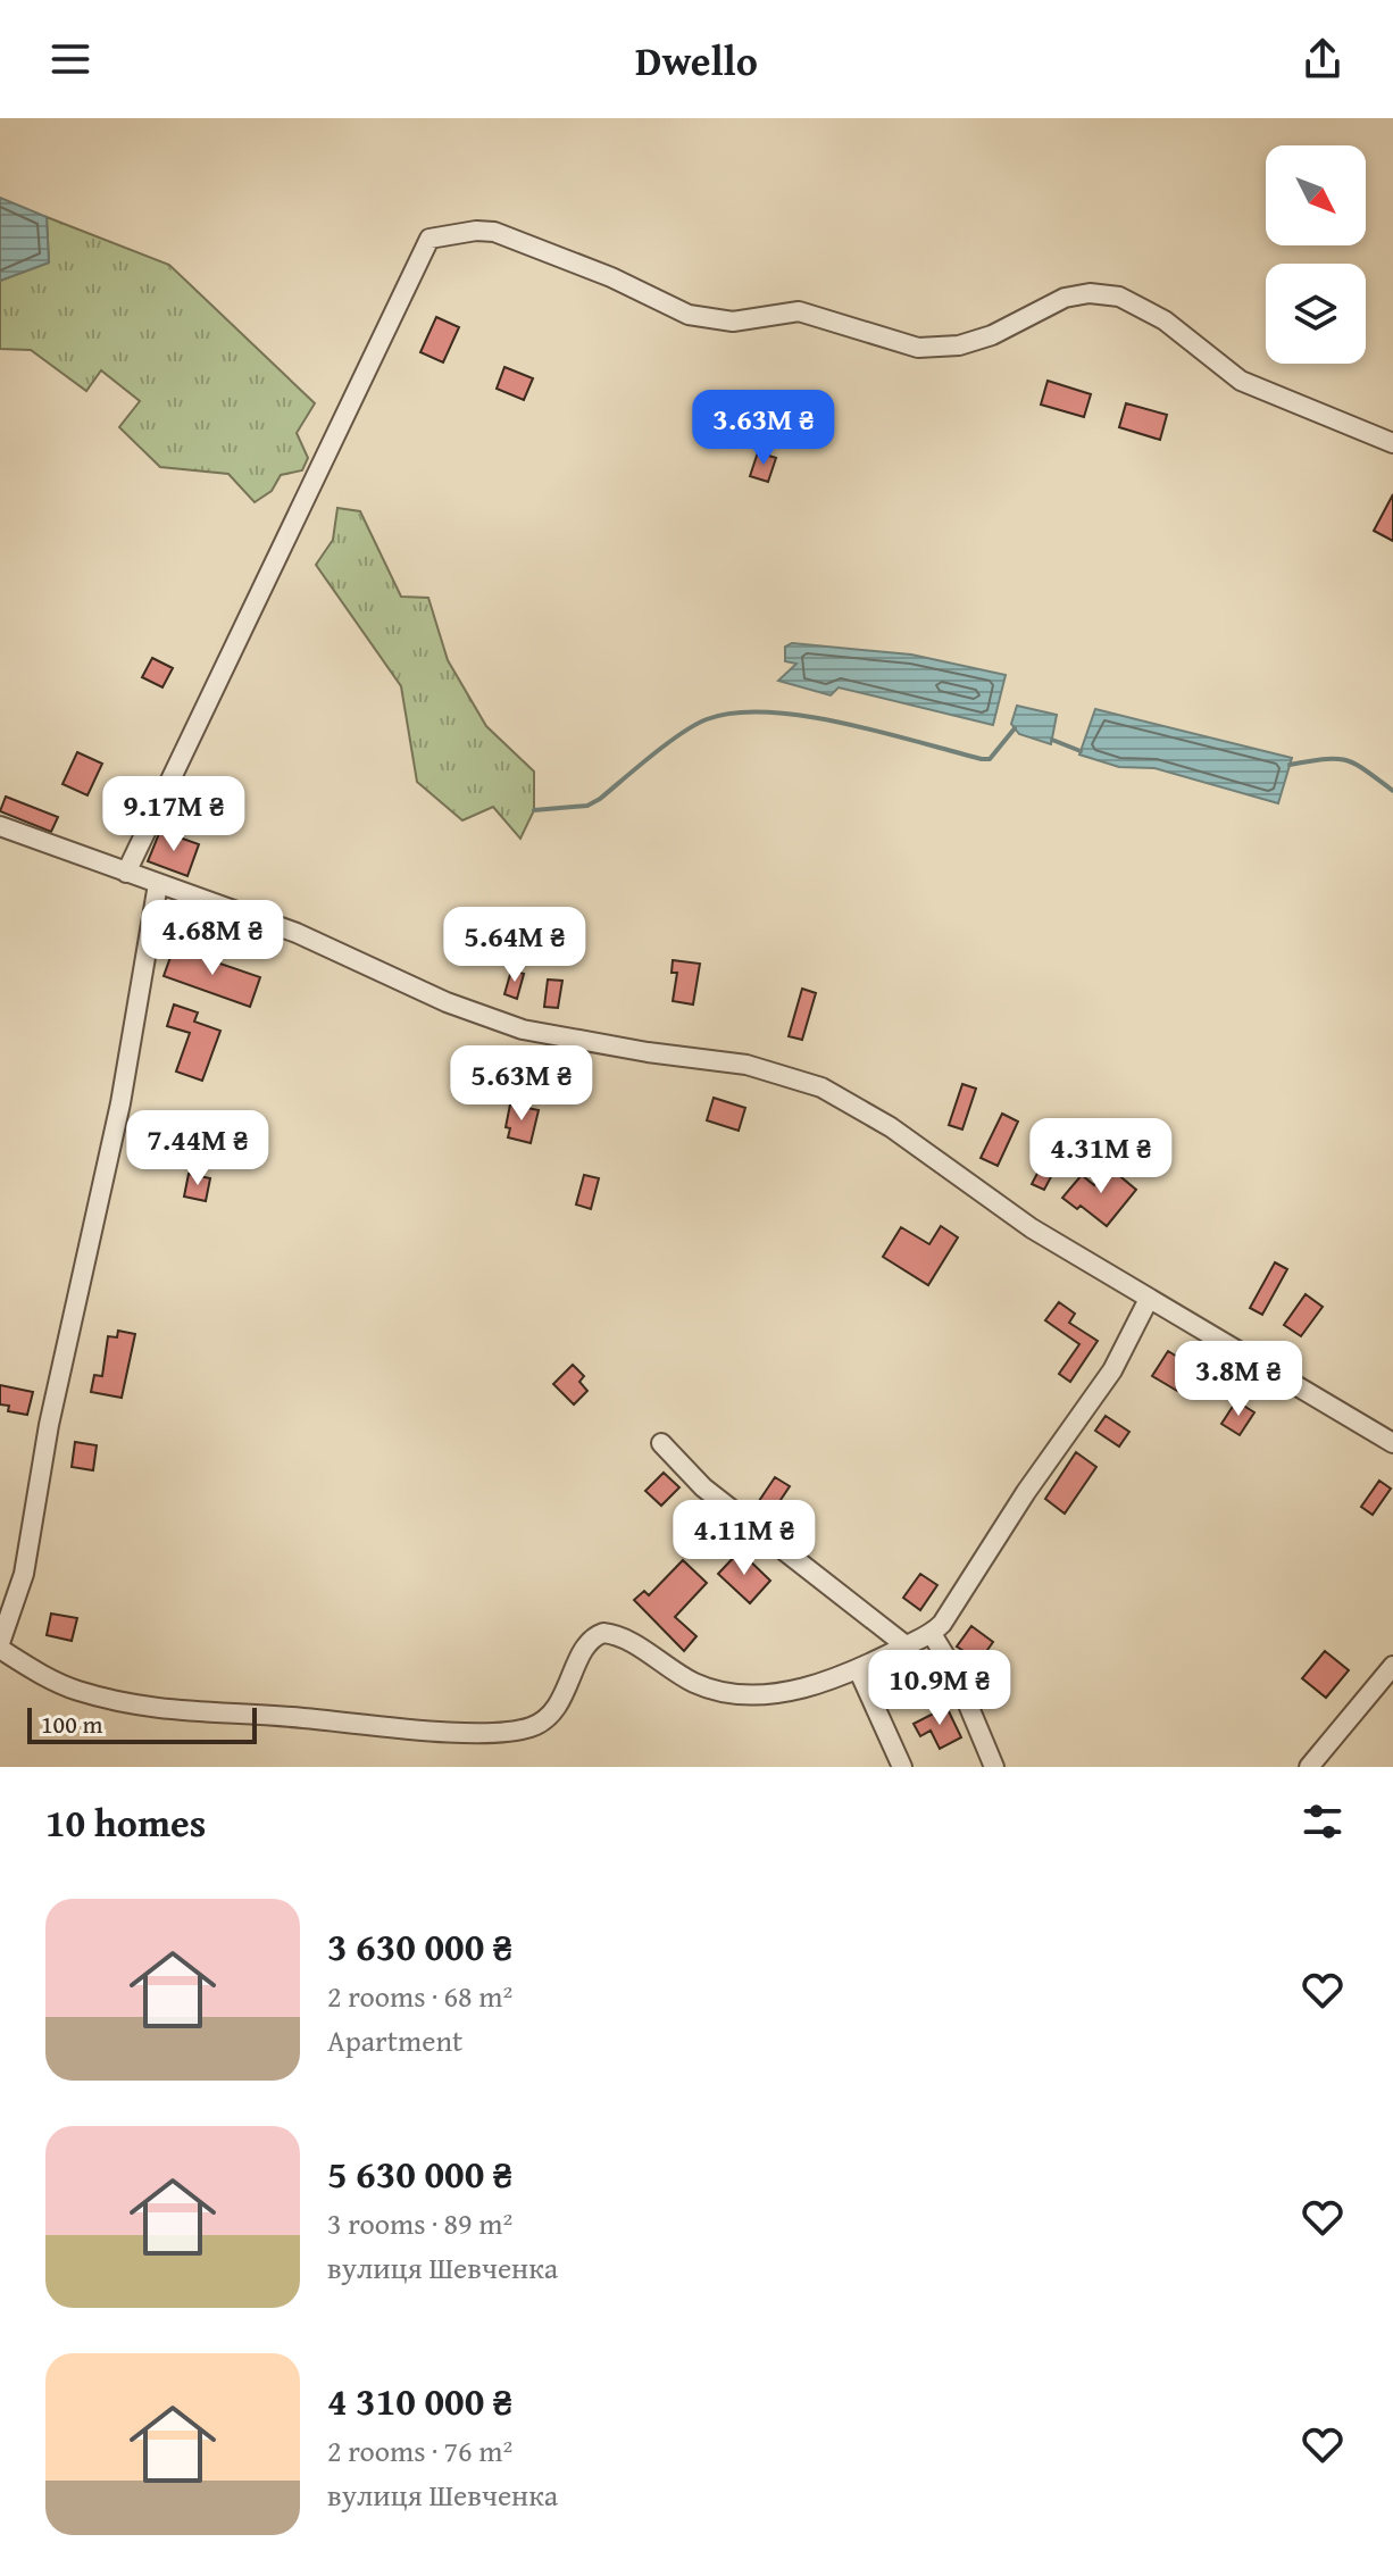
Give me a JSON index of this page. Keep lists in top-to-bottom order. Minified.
{"scale_bar":"100 m","north":"bottom right","page":{"header":"Dwello","price":["3.63M ₴","9.17M ₴","4.68M ₴","5.64M ₴","5.63M ₴","7.44M ₴","4.31M ₴","3.8M ₴","4.11M ₴","10.9M ₴"],"scale":"100 m","heading":"10 homes","list":[{"name":"3 630 000 ₴","note":"2 rooms · 68 m² · Apartment"},{"name":"5 630 000 ₴","note":"3 rooms · 89 m² · вулиця Шевченка"},{"name":"4 310 000 ₴","note":"2 rooms · 76 m² · вулиця Шевченка"}]}}
